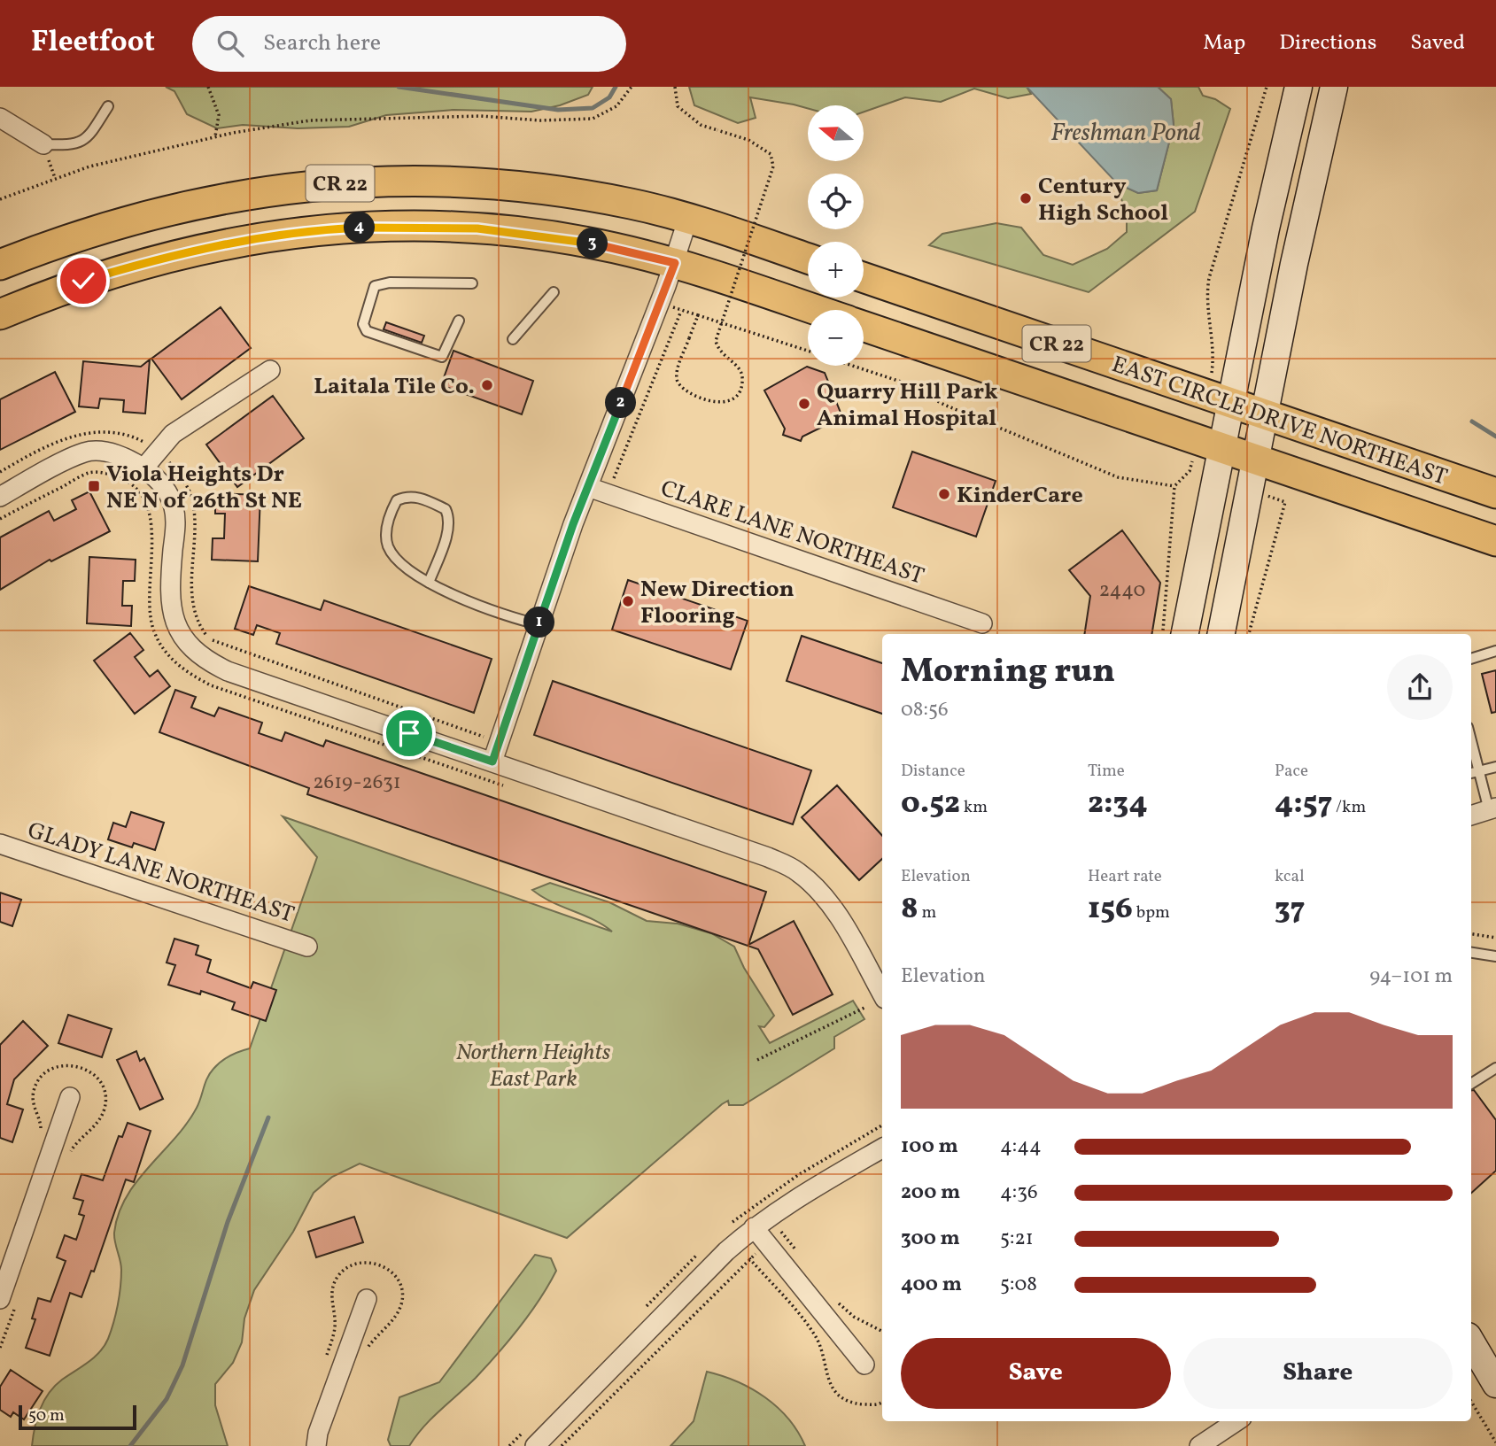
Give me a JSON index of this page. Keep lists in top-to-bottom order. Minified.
{"streets":{"main road":["CR 22","EAST CIRCLE DRIVE NORTHEAST"],"street":["CLARE LANE NORTHEAST","GLADY LANE NORTHEAST"]},"water":["Freshman Pond"],"parks":["Northern Heights East Park"],"places":{"other":["Century High School","Laitala Tile Co.","Quarry Hill Park Animal Hospital","KinderCare","New Direction Flooring"],"transit":["Viola Heights Dr NE N of 26th St NE"]},"house_numbers":["2440","2619-2631"],"scale_bar":"50 m","north":"left","page":{"header":"Fleetfoot","search":"Search here","nav":["Map","Directions","Saved"],"map_buttons":["+","−"],"pins":["4","3","2","1"],"heading":["Morning run","08:56"],"stats":[["Distance","0.52 km"],["Time","2:34"],["Pace","4:57 /km"],["Elevation","8 m"],["Heart rate","156 bpm"],["kcal","37"]],"chart":["Elevation","94–101 m"],"list":[{"name":"100 m","note":"4:44"},{"name":"200 m","note":"4:36"},{"name":"300 m","note":"5:21"},{"name":"400 m","note":"5:08"}],"buttons":["Save","Share"],"scale":"50 m"}}
